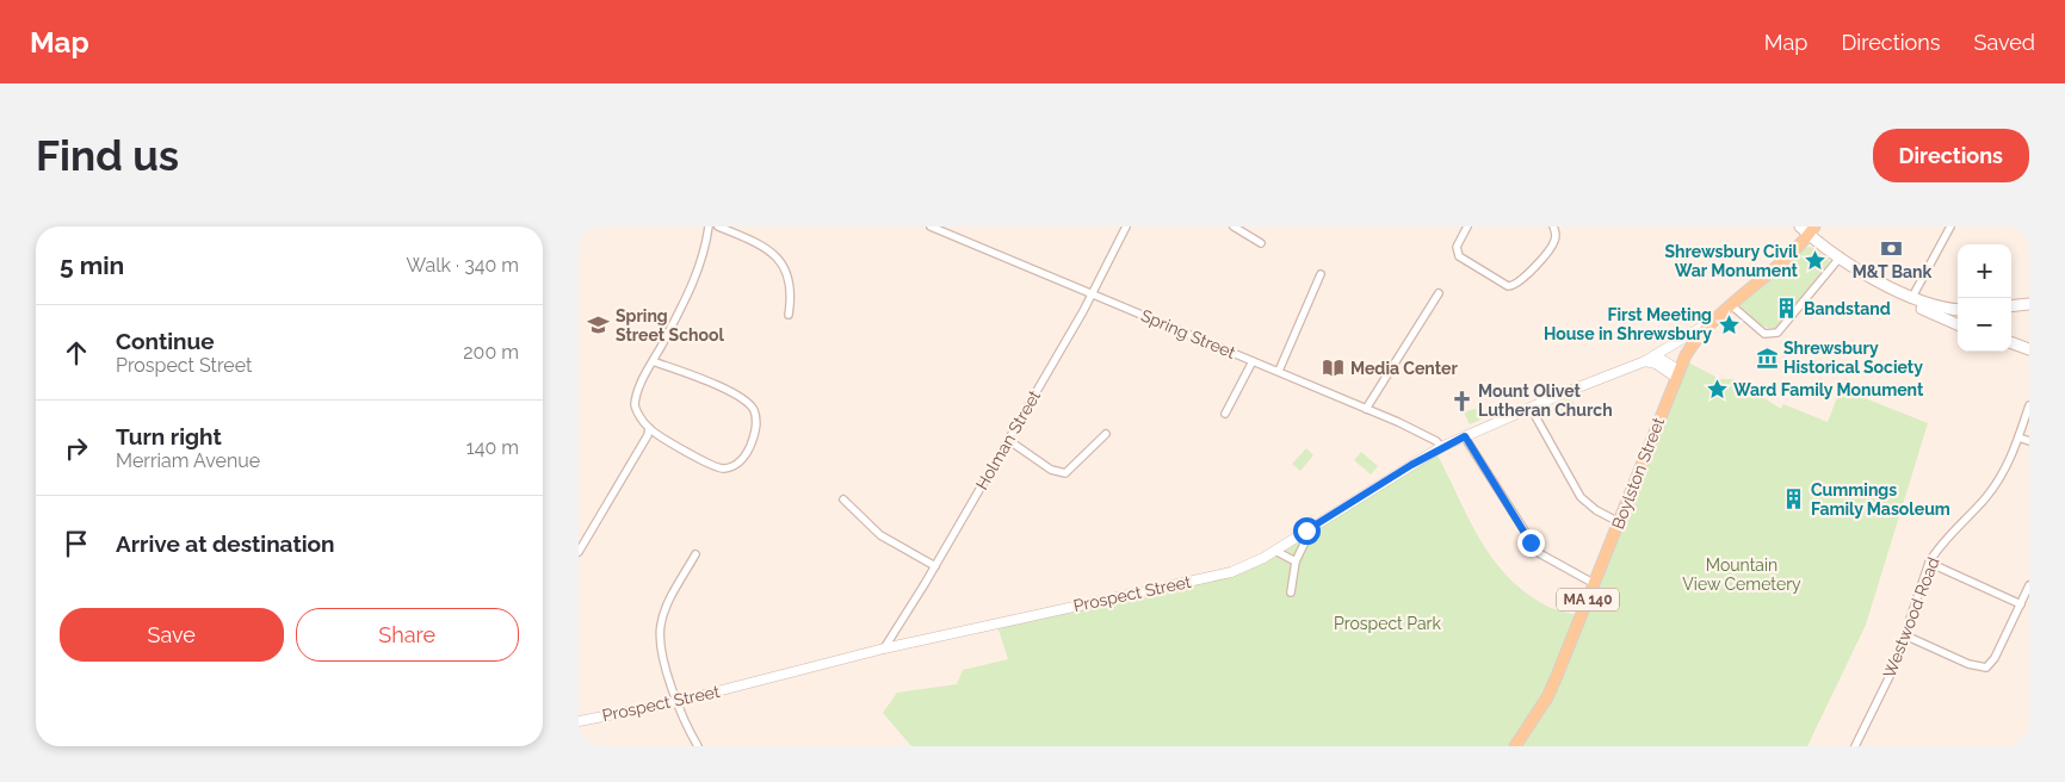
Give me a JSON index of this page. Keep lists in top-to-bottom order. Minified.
{"streets":{"main road":["Boylston Street","MA 140"],"street":["Spring Street","Holman Street","Prospect Street","Westwood Road"]},"crossings":[["Spring Street","Holman Street"],["Spring Street","Prospect Street"],["Holman Street","Prospect Street"],["Boylston Street","Prospect Street"]],"parks":["Mountain View Cemetery","Prospect Park"],"places":{"bank":["M&T Bank"],"place":["Shrewsbury Civil War Monument","First Meeting House in Shrewsbury","Ward Family Monument"],"building":["Bandstand","Cummings Family Masoleum"],"school or university":["Spring Street School"],"museum":["Shrewsbury Historical Society"],"library":["Media Center"],"church":["Mount Olivet Lutheran Church"]},"page":{"header":"Map","nav":["Map","Directions","Saved"],"buttons":["Directions",["Save","Share"]],"title":"Find us","heading":["5 min","Walk · 340 m"],"map_buttons":["+","−"],"list":[["Continue","Prospect Street","200 m"],["Turn right","Merriam Avenue","140 m"],"Arrive at destination"]}}
